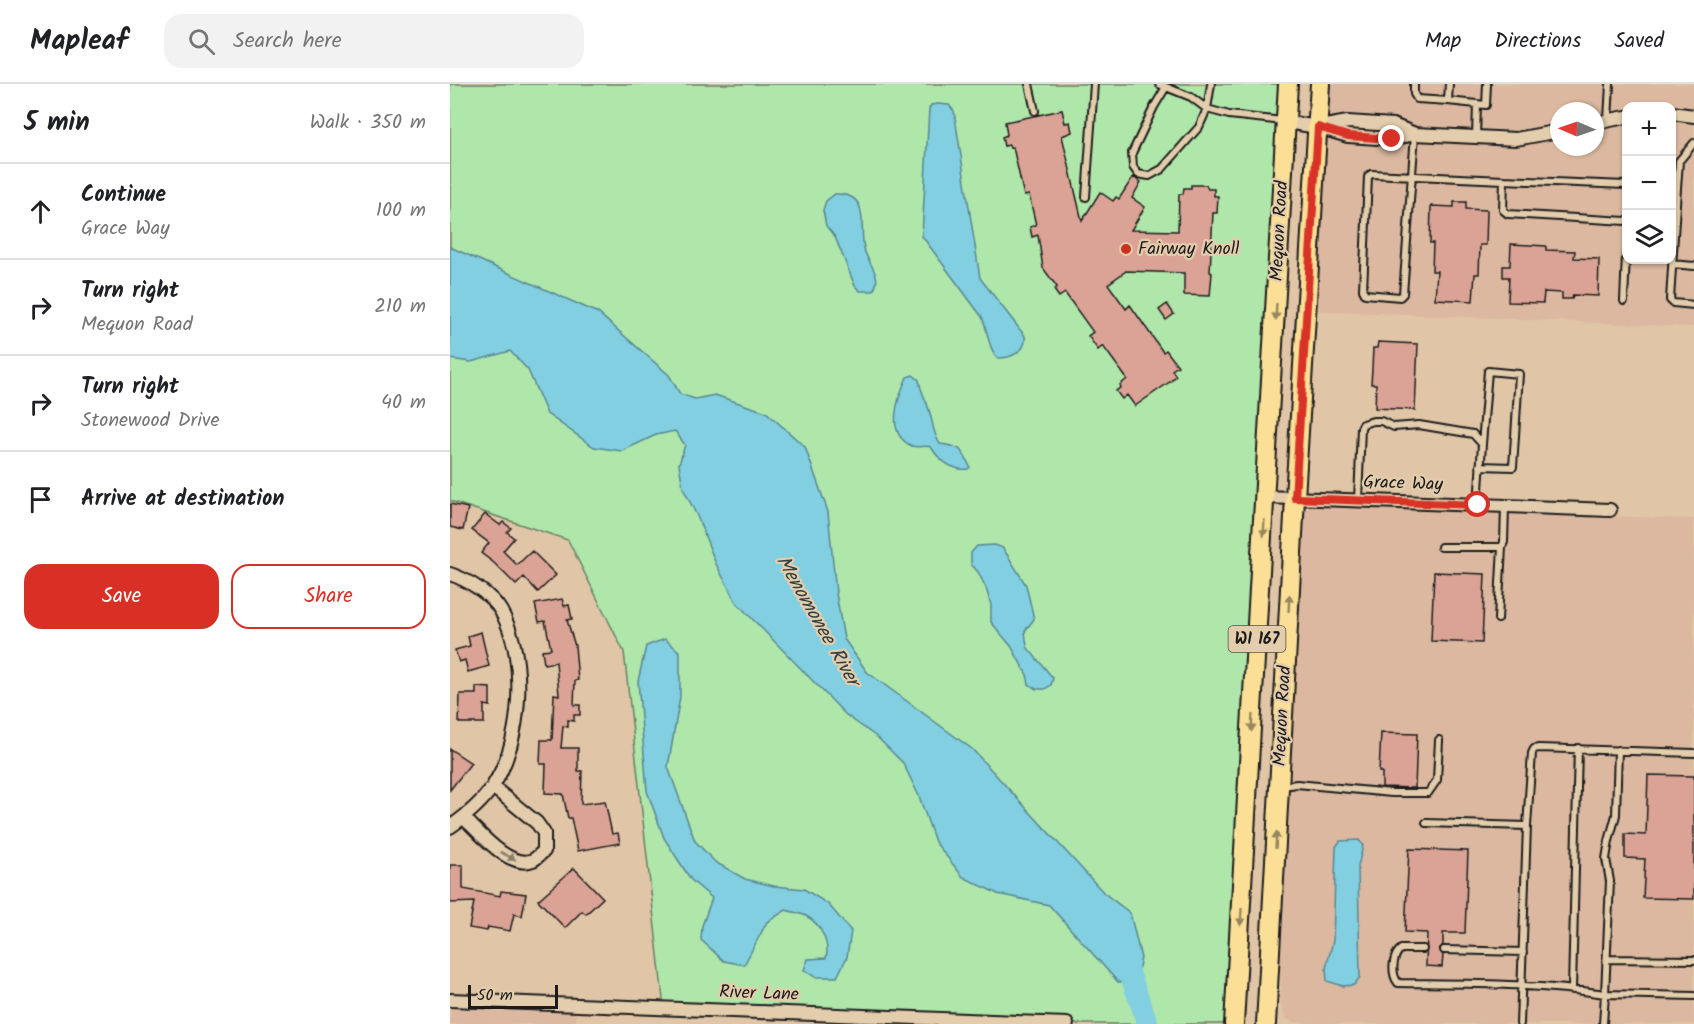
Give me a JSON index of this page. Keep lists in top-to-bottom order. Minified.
{"streets":{"main road":["Mequon Road","WI 167"],"street":["Grace Way","River Lane"]},"crossings":[["Mequon Road","Grace Way"]],"water":["Menomonee River"],"places":["Fairway Knoll"],"scale_bar":"50 m","north":"left","page":{"header":"Mapleaf","search":"Search here","nav":["Map","Directions","Saved"],"heading":["5 min","Walk · 350 m"],"map_buttons":["+","−"],"list":[["Continue","Grace Way","100 m"],["Turn right","Mequon Road","210 m"],["Turn right","Stonewood Drive","40 m"],"Arrive at destination"],"buttons":["Save","Share"],"scale":"50 m"}}
